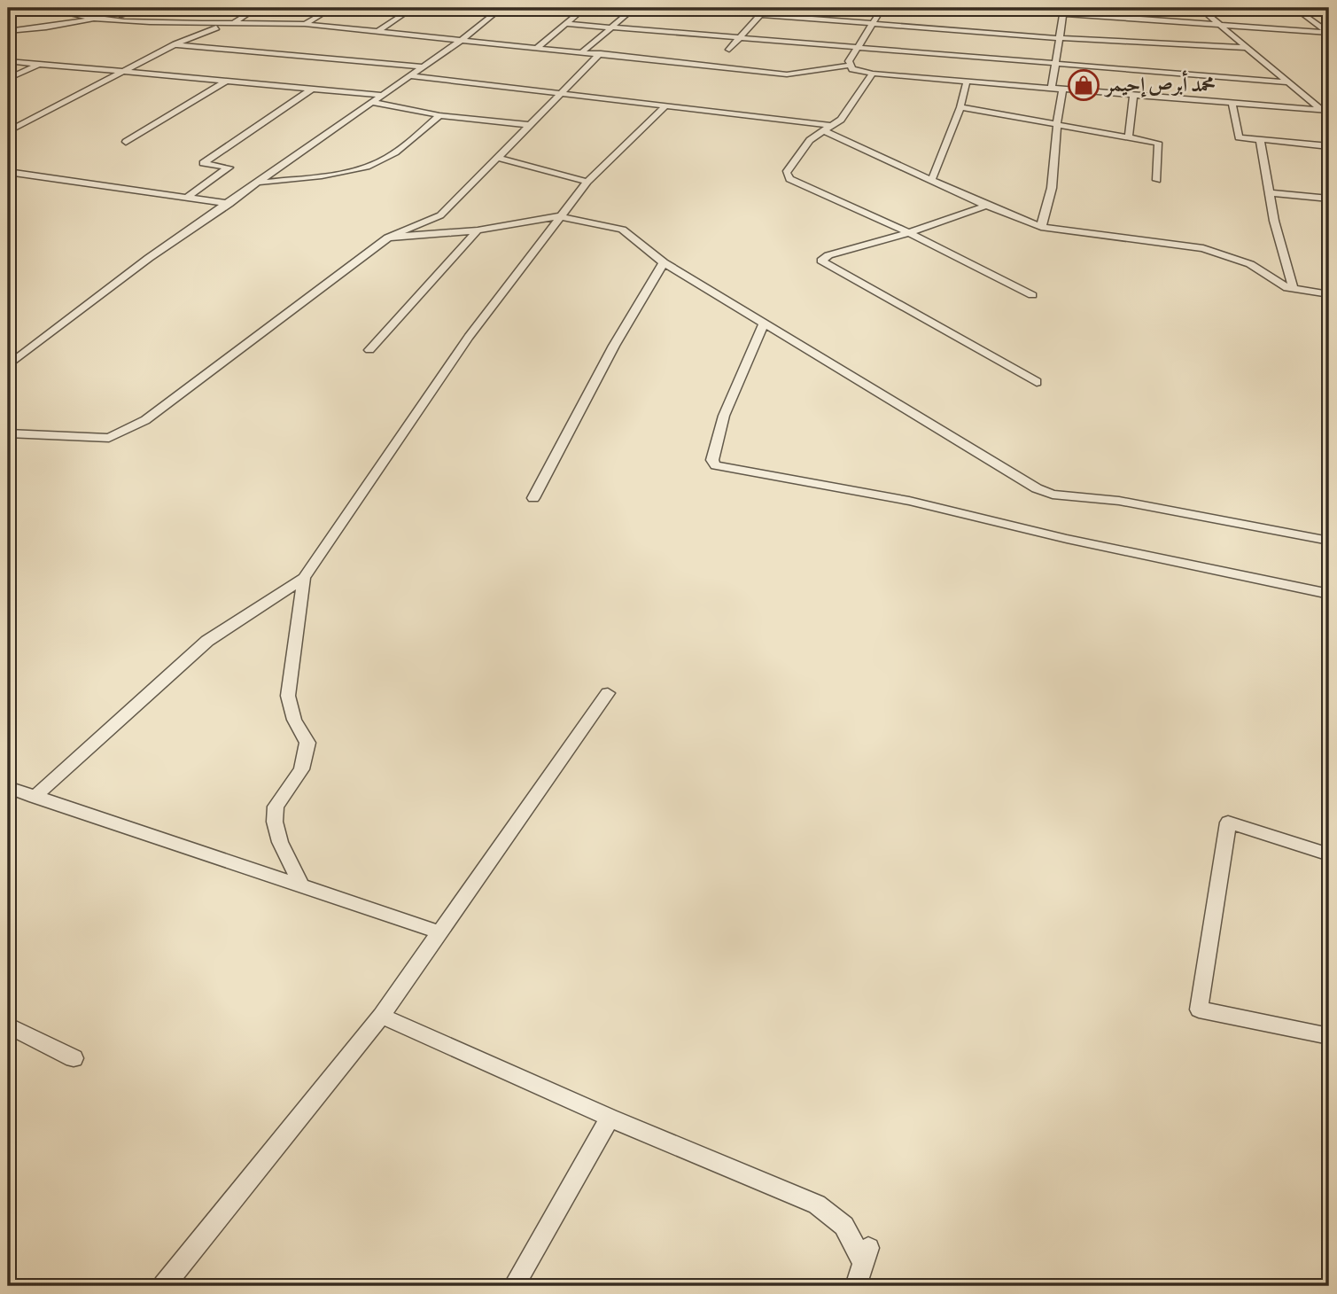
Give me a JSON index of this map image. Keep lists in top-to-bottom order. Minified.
{"places":{"shop":["محمد أبرص إحيمر"]}}
